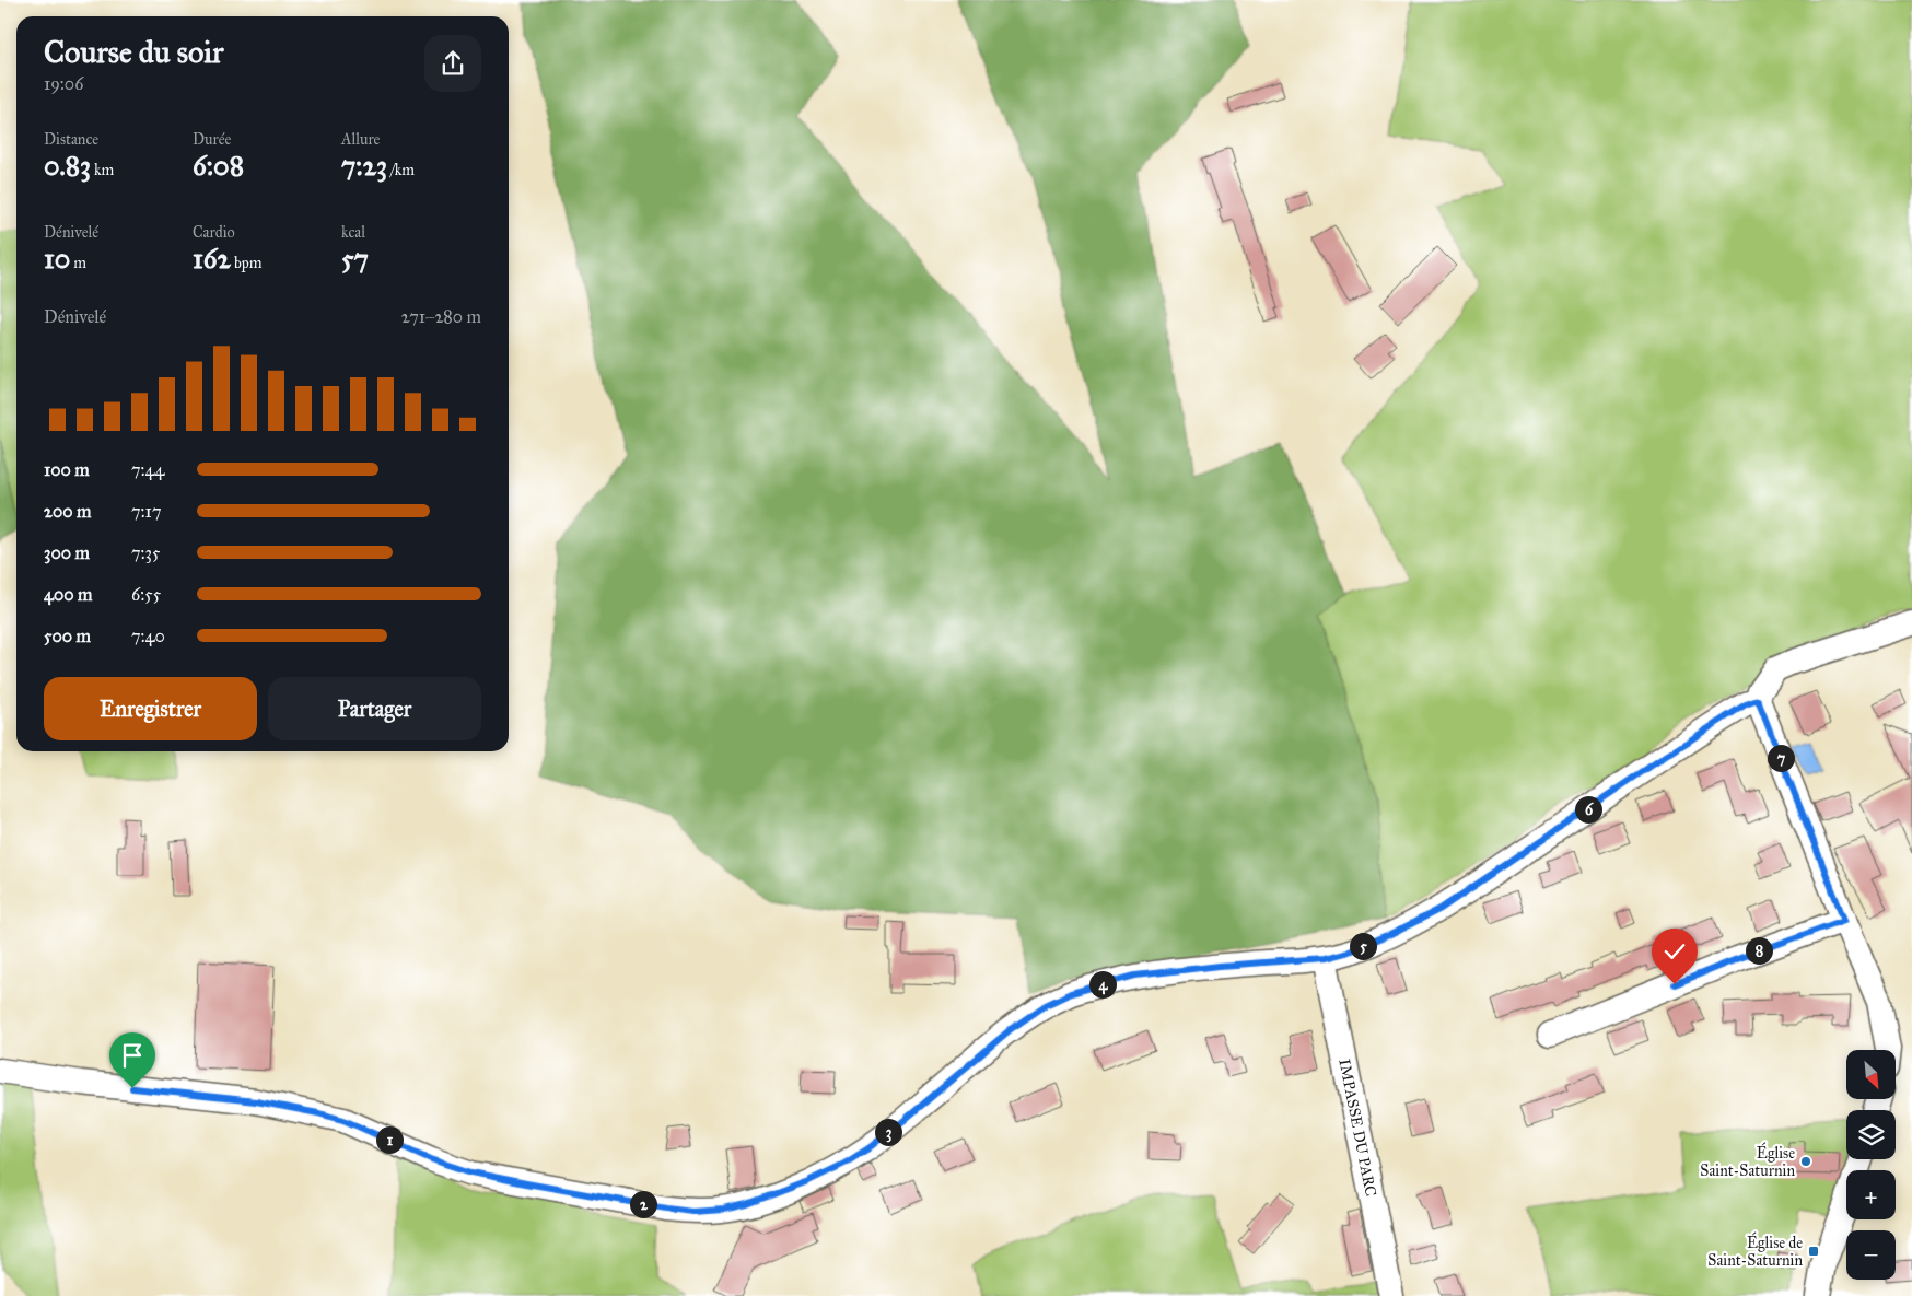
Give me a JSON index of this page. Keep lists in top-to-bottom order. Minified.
{"streets":{"street":["IMPASSE DU PARC"]},"places":{"other":["Église Saint-Saturnin"],"transit":["Église de Saint-Saturnin"]},"north":"bottom right","page":{"heading":["Course du soir","19:06"],"stats":[["Distance","0.83 km"],["Durée","6:08"],["Allure","7:23 /km"],["Dénivelé","10 m"],["Cardio","162 bpm"],["kcal","57"]],"chart":["Dénivelé","271–280 m"],"list":[{"name":"100 m","note":"7:44"},{"name":"200 m","note":"7:17"},{"name":"300 m","note":"7:35"},{"name":"400 m","note":"6:55"},{"name":"500 m","note":"7:40"}],"buttons":["Enregistrer","Partager"],"pins":["7","6","5","8","4","3","1","2"],"map_buttons":["+","−"]}}
